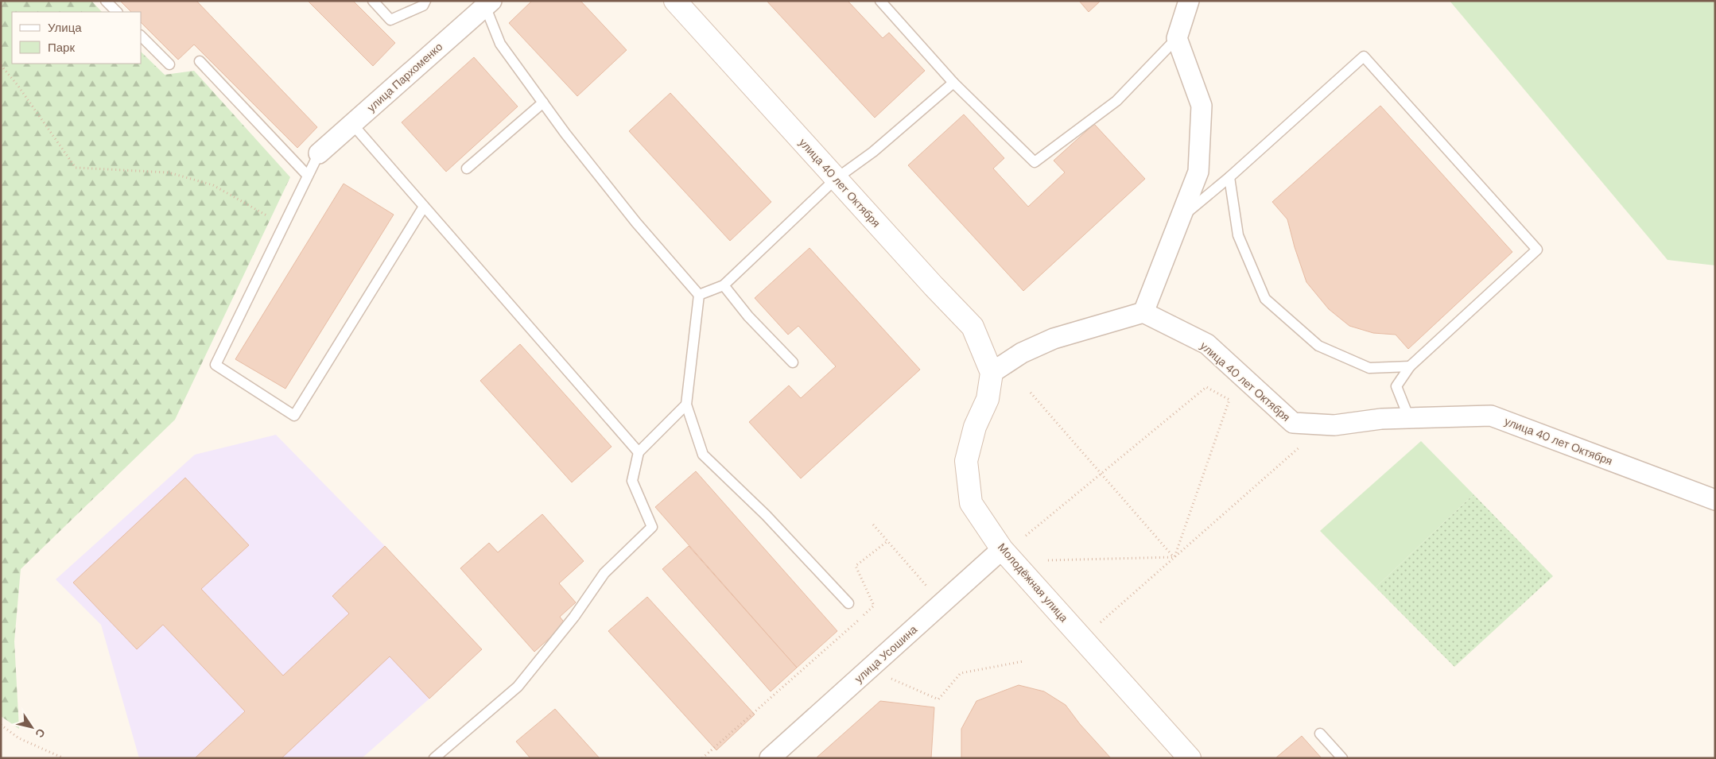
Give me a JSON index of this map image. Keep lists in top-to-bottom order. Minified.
{"streets":{"street":["улица Пархоменко","улица 40 лет Октября","Молодёжная улица","улица Усошина"]},"crossings":[["улица 40 лет Октября","Молодёжная улица"],["Молодёжная улица","улица Усошина"]],"legend":["Улица","Парк"],"north":"bottom right"}
